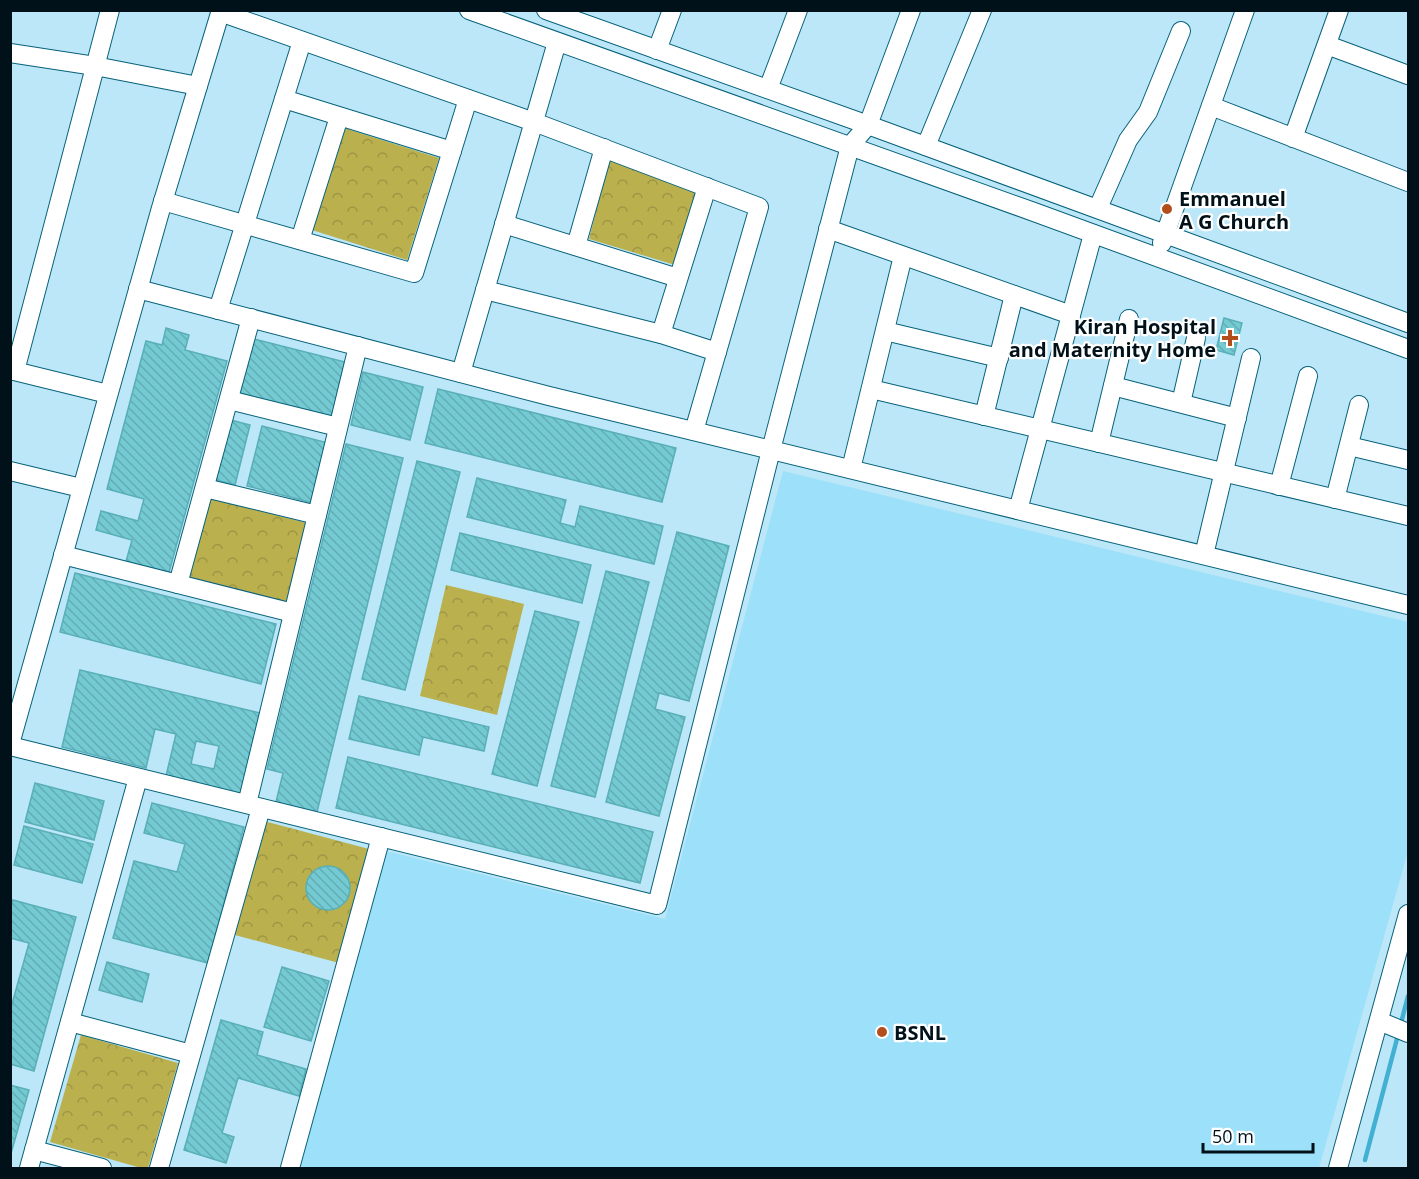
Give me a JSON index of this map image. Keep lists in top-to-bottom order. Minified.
{"places":{"other":["Emmanuel A G Church","BSNL"],"health":["Kiran Hospital and Maternity Home"]},"scale_bar":"50 m"}
